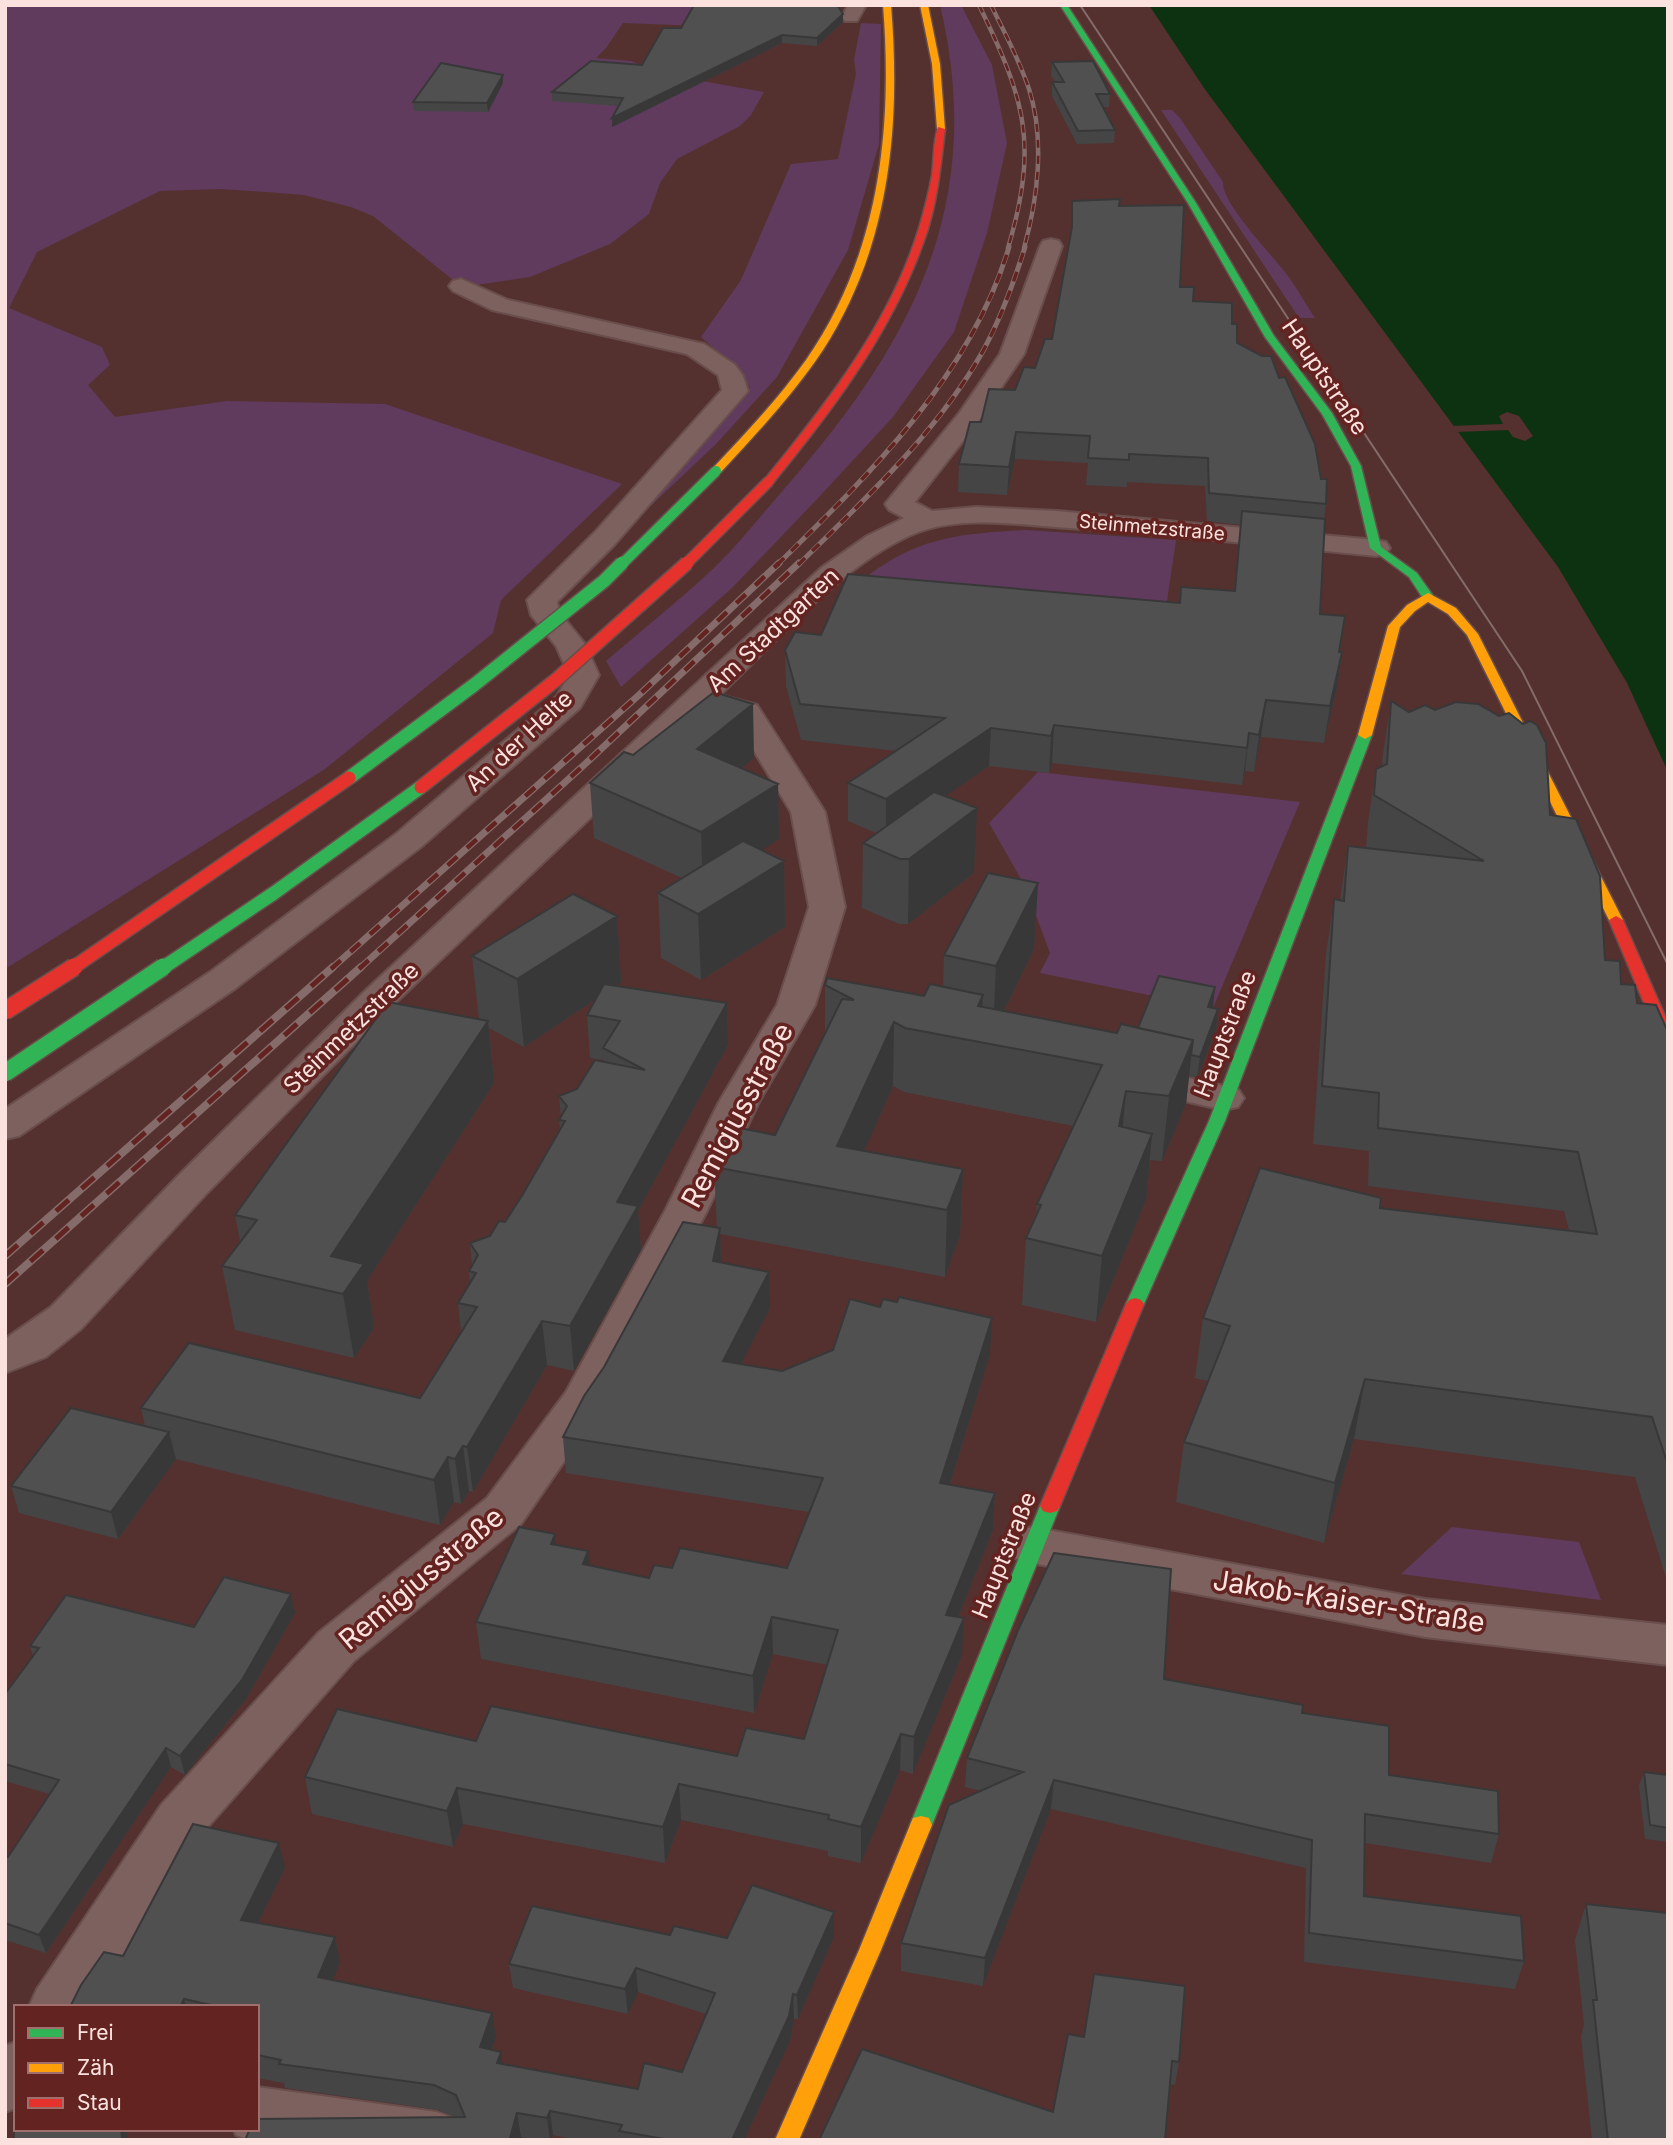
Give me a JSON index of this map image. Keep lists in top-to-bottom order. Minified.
{"streets":{"main road":["Hauptstraße"],"street":["Steinmetzstraße","Am Stadtgarten","An der Helte","Remigiusstraße","Jakob-Kaiser-Straße"]},"crossings":[["Hauptstraße","Steinmetzstraße"],["Hauptstraße","Jakob-Kaiser-Straße"],["Steinmetzstraße","Am Stadtgarten"],["Am Stadtgarten","Remigiusstraße"]],"legend":["Frei","Zäh","Stau"]}
